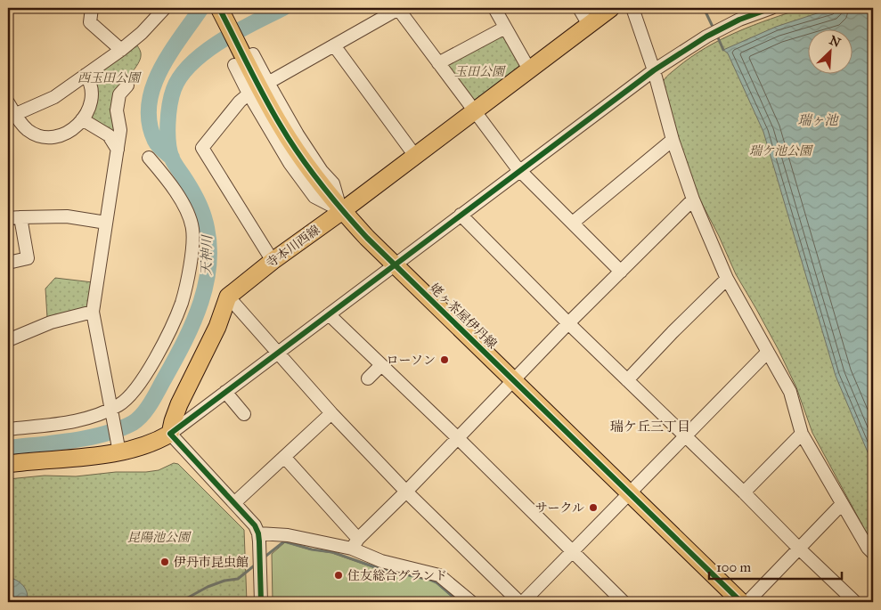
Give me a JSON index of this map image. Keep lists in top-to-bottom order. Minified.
{"streets":{"main road":["寺本川西線","姥ヶ茶屋伊丹線"]},"crossings":[["寺本川西線","姥ヶ茶屋伊丹線"]],"districts":["瑞ケ丘三丁目"],"water":["瑞ヶ池","天神川"],"parks":["玉田公園","西玉田公園","瑞ケ池公園","昆陽池公園"],"places":["ローソン","サークル","伊丹市昆虫館","住友総合グランド"],"scale_bar":"100 m","north":"top right"}
